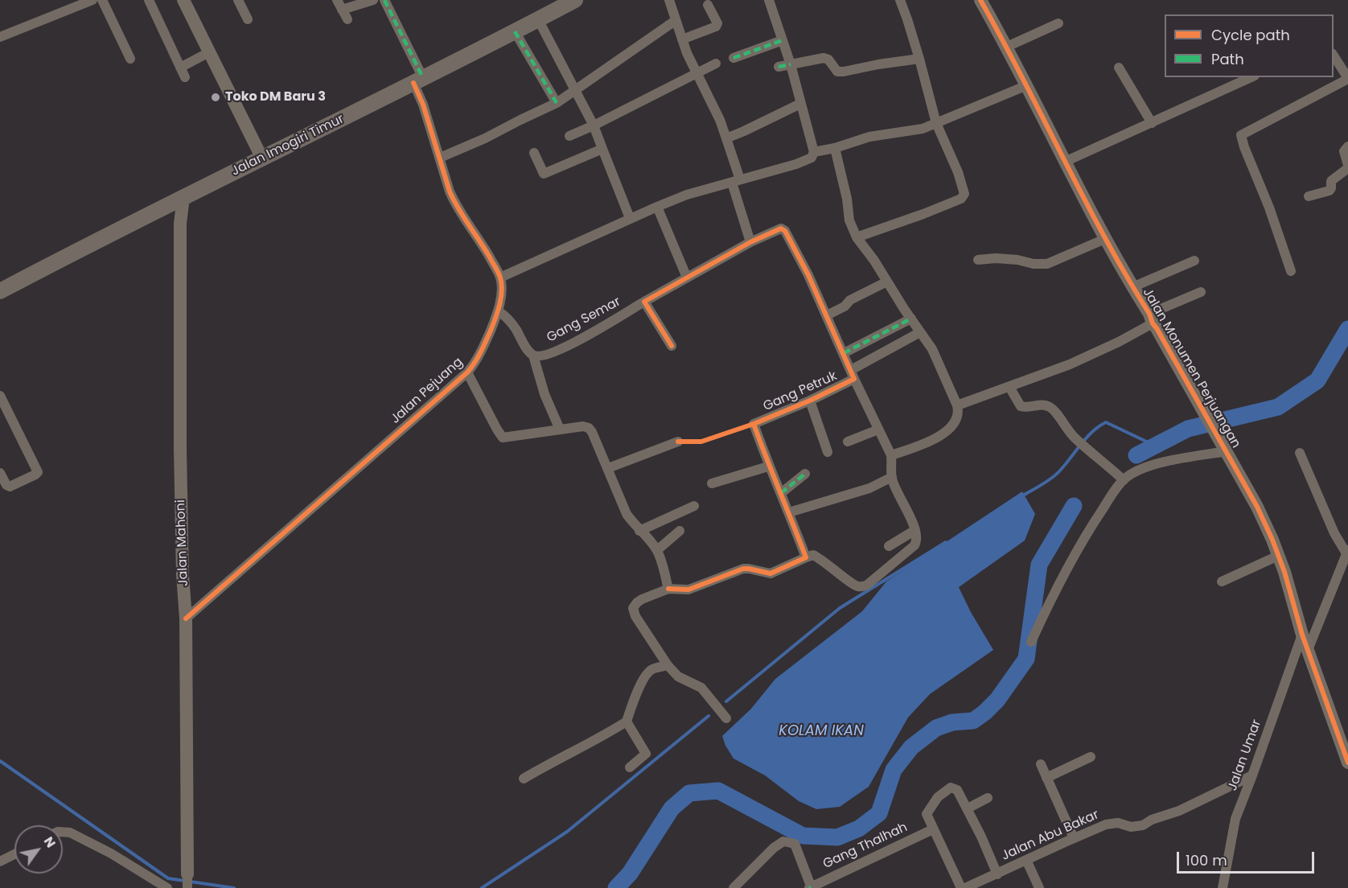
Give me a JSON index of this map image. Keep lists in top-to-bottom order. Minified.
{"streets":{"main road":["Jalan Imogiri Timur"],"street":["Gang Semar","Jalan Monumen Perjuangan","Jalan Pejuang","Gang Petruk","Jalan Mahoni","Jalan Umar","Jalan Abu Bakar","Gang Thalhah"]},"crossings":[["Jalan Imogiri Timur","Jalan Pejuang"],["Jalan Imogiri Timur","Jalan Mahoni"],["Gang Semar","Gang Petruk"],["Jalan Monumen Perjuangan","Jalan Umar"],["Jalan Pejuang","Jalan Mahoni"],["Jalan Umar","Jalan Abu Bakar"]],"water":["KOLAM IKAN"],"places":["Toko DM Baru 3"],"legend":["Cycle path","Path"],"scale_bar":"100 m","north":"top right"}
